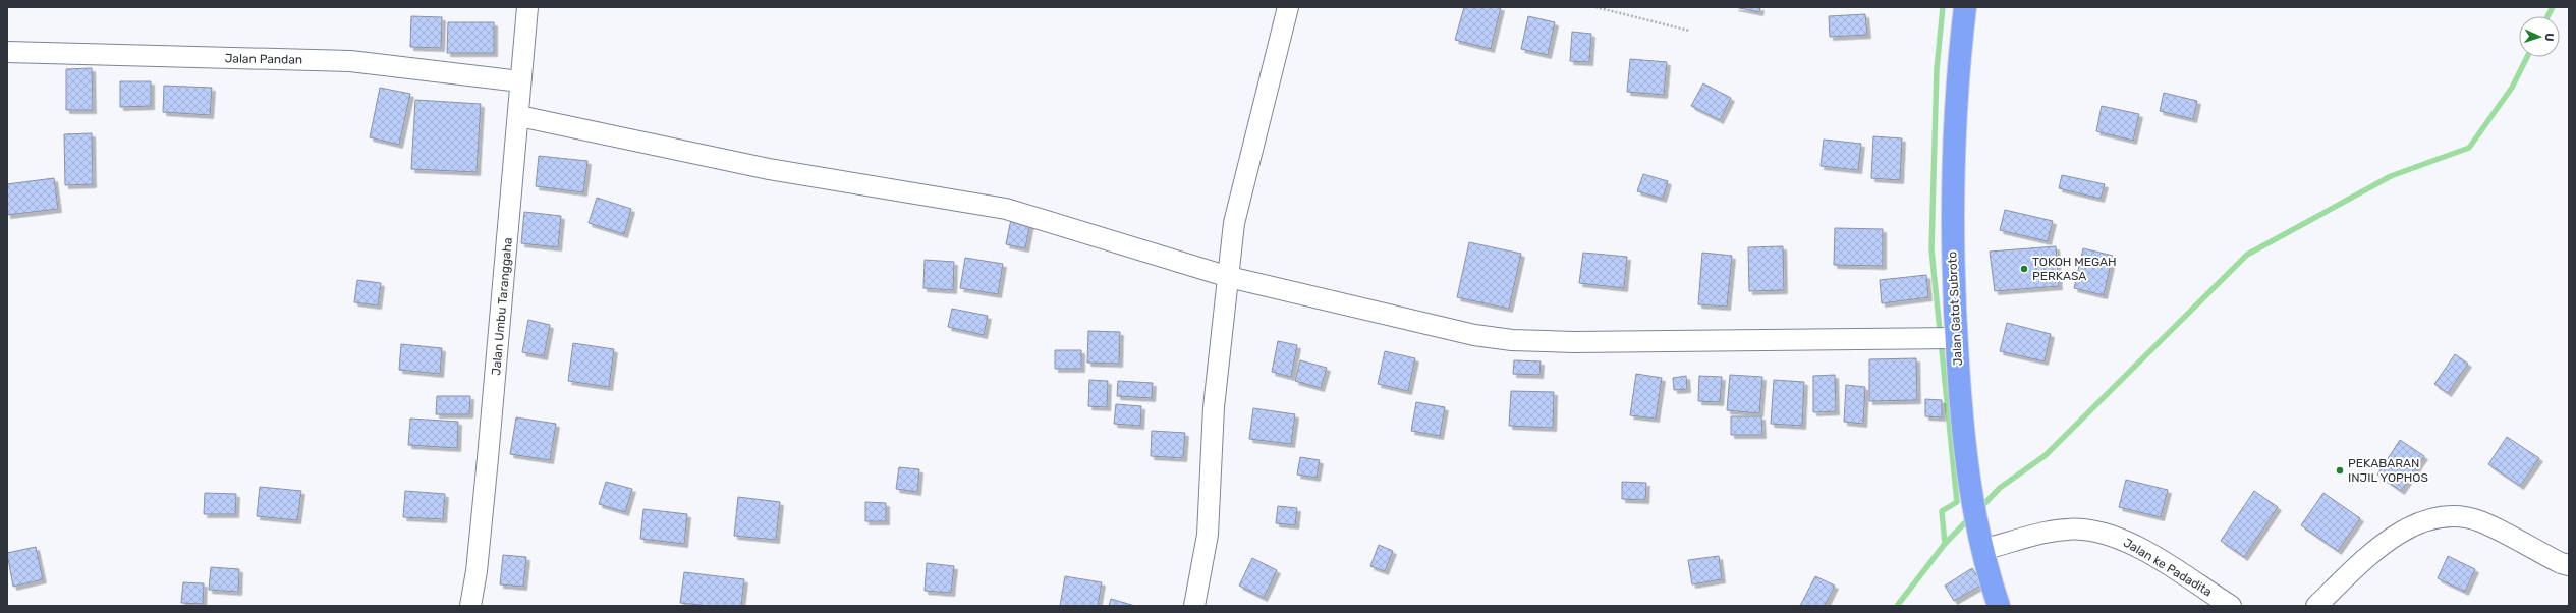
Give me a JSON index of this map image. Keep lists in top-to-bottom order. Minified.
{"streets":{"highway":["Jalan Gatot Subroto"],"street":["Jalan Pandan","Jalan Umbu Taranggaha","Jalan ke Padadita"]},"crossings":[["Jalan Pandan","Jalan Umbu Taranggaha"],["Jalan Gatot Subroto","Jalan ke Padadita"]],"places":["TOKOH MEGAH PERKASA","PEKABARAN INJIL YOPHOS"],"north":"right"}
